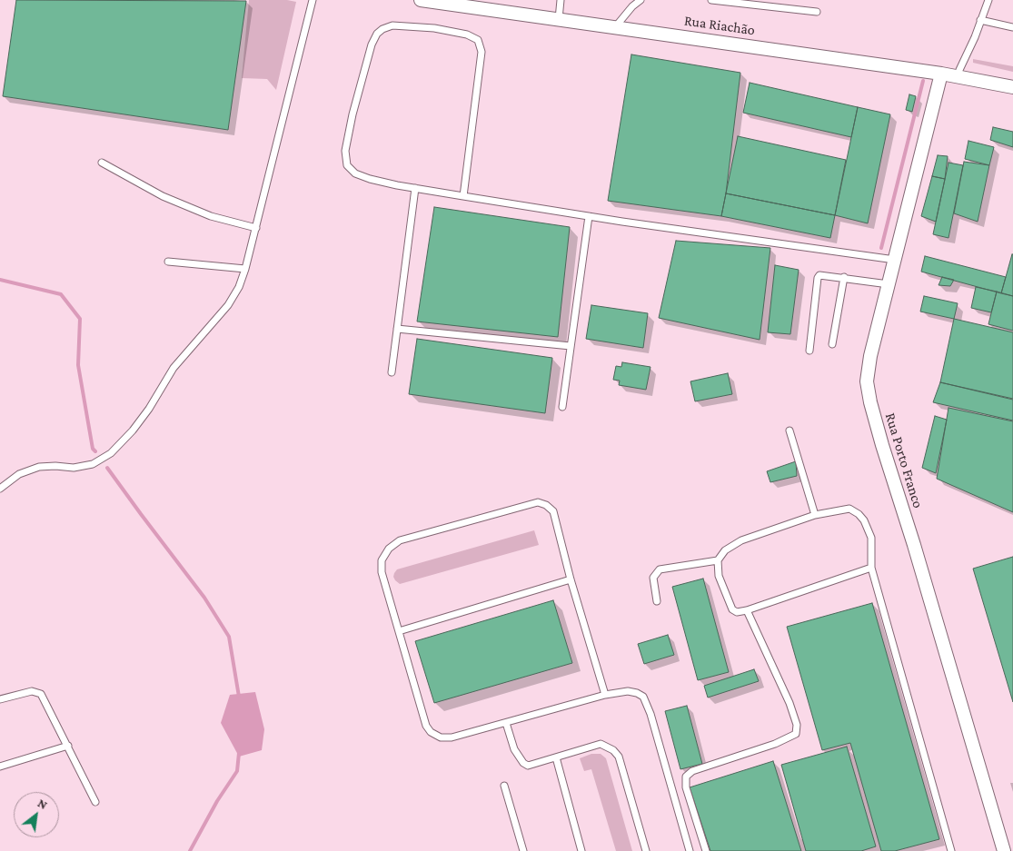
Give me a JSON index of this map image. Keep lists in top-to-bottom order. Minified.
{"streets":{"street":["Rua Riachão","Rua Porto Franco"]},"crossings":[["Rua Riachão","Rua Porto Franco"]],"north":"top right"}
